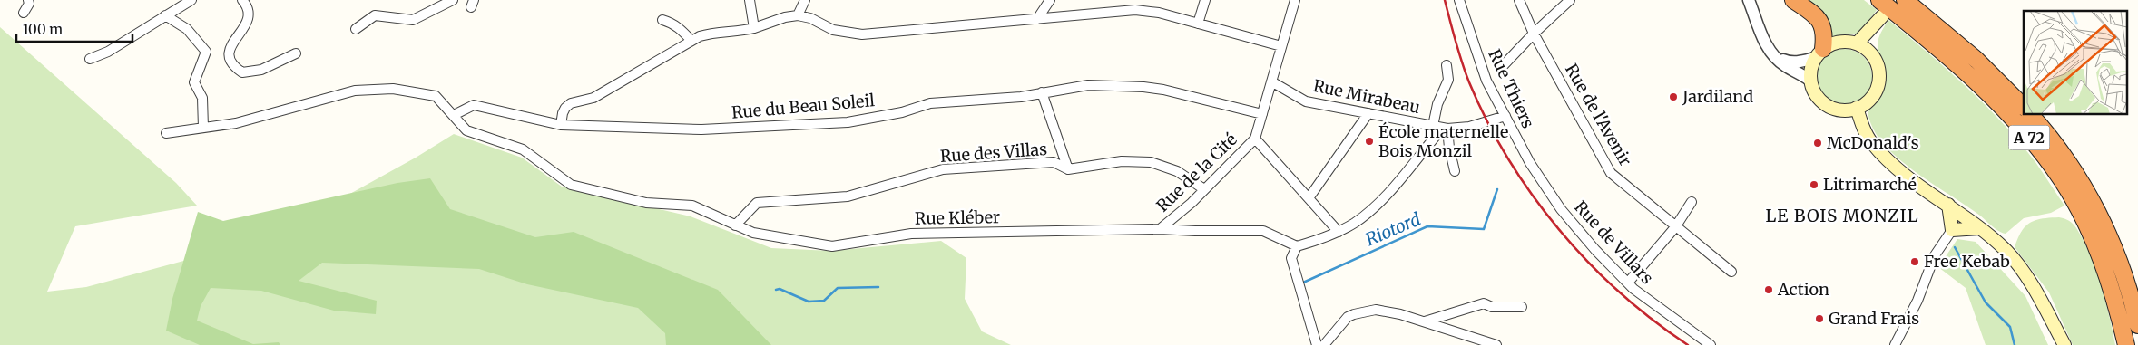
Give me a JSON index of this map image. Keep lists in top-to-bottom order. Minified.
{"streets":{"highway":["A 72"],"street":["Rue Thiers","Rue Mirabeau","Rue du Beau Soleil","Rue de l'Avenir","Rue des Villas","Rue de la Cité","Rue Kléber","Rue de Villars"]},"crossings":[["Rue Thiers","Rue Mirabeau"],["Rue Thiers","Rue de Villars"],["Rue du Beau Soleil","Rue Kléber"],["Rue des Villas","Rue de la Cité"],["Rue des Villas","Rue Kléber"],["Rue de la Cité","Rue Kléber"]],"districts":["LE BOIS MONZIL"],"water":["Riotord"],"places":["Jardiland","École maternelle Bois Monzil","McDonald's","Litrimarché","Free Kebab","Action","Grand Frais"],"scale_bar":"100 m"}
